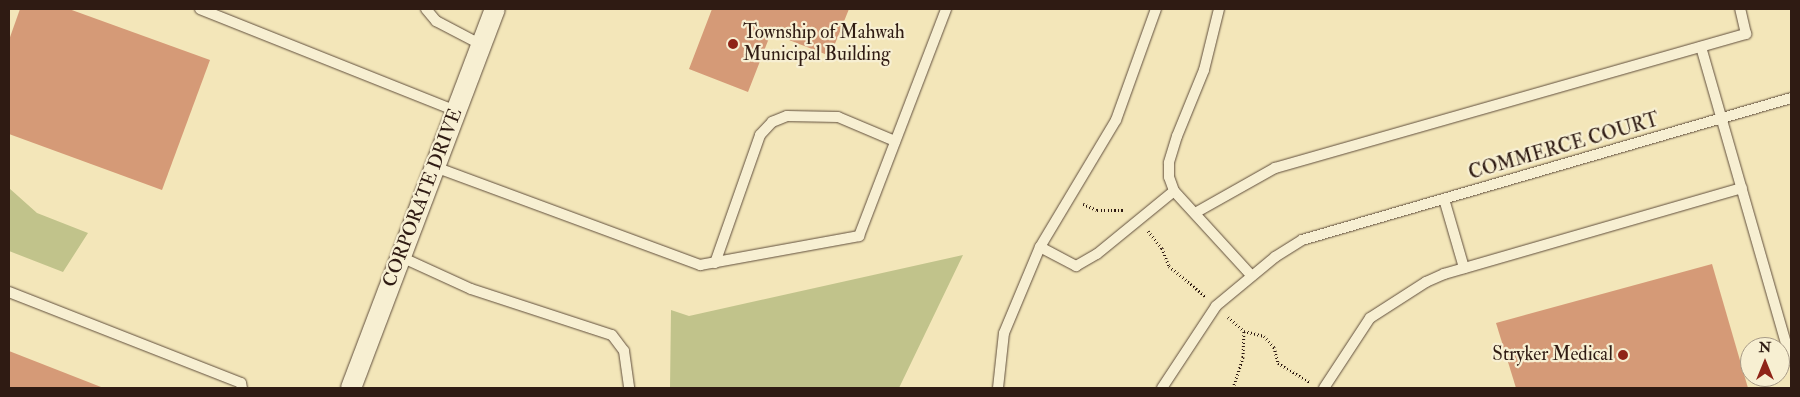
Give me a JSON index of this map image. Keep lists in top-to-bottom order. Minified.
{"streets":{"street":["CORPORATE DRIVE"],"lane":["COMMERCE COURT"]},"places":["Township of Mahwah Municipal Building","Stryker Medical"],"north":"top"}
